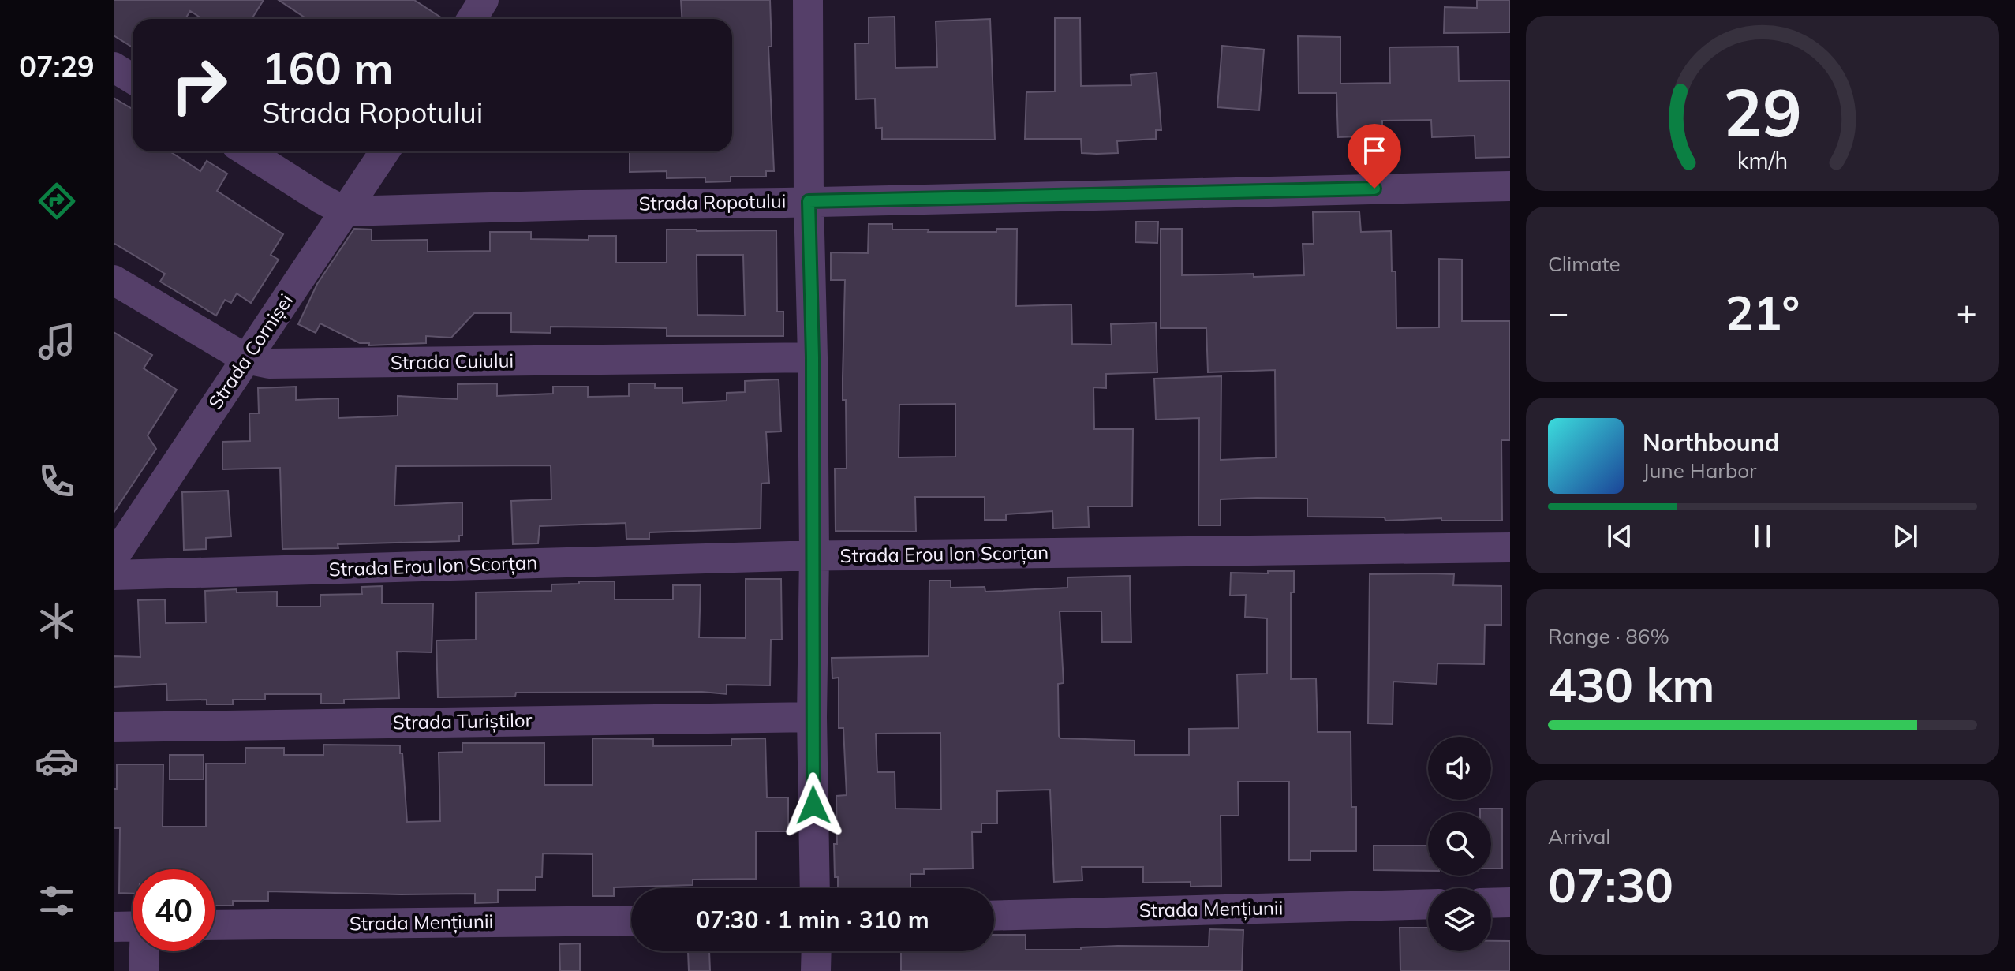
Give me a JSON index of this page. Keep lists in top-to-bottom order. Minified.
{"streets":{"street":["Strada Ropotului","Strada Cornișei","Strada Cuiului","Strada Erou Ion Scorțan","Strada Turiștilor","Strada Mențiunii"]},"crossings":[["Strada Ropotului","Strada Cornișei"],["Strada Cornișei","Strada Cuiului"]],"page":{"tabs":"07:29","turn":["160 m","Strada Ropotului"],"tile":["Climate",["Range · 86%","430 km"],["Arrival","07:30"]],"heat":["−","21°","+"],"song":["Northbound","June Harbor"],"limit":"40","trip":"07:30 · 1 min · 310 m","gauge":["29","km/h"]}}
